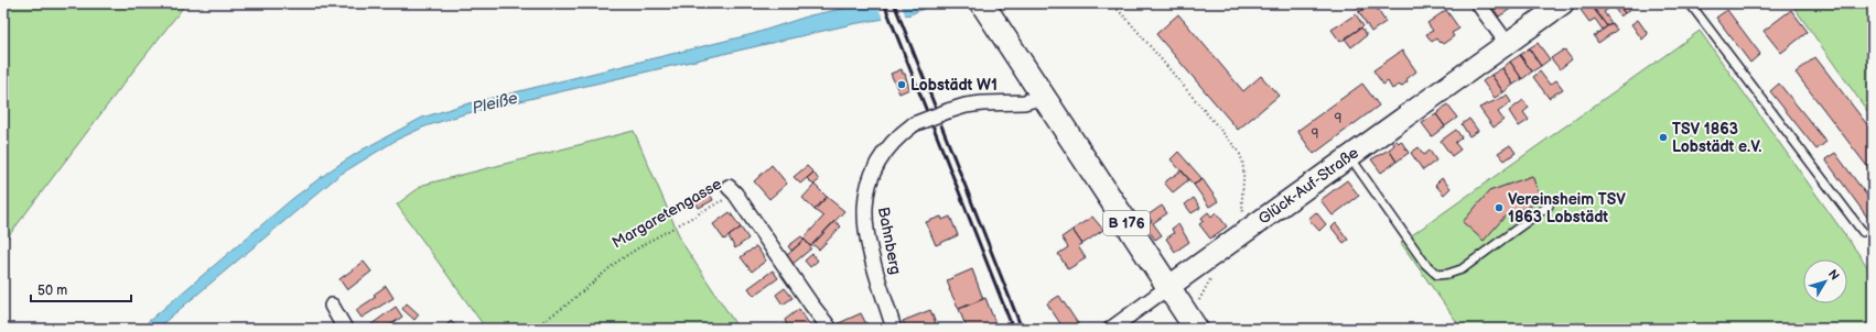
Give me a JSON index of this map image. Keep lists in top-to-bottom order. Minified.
{"streets":{"main road":["Glück-Auf-Straße","B 176"],"street":["Margaretengasse","Bahnberg"]},"crossings":[["Glück-Auf-Straße","B 176"],["B 176","Bahnberg"]],"water":["Pleiße"],"places":["Lobstädt W1","TSV 1863 Lobstädt e.V.","Vereinsheim TSV 1863 Lobstädt"],"house_numbers":["9","9"],"scale_bar":"50 m","north":"top right"}
